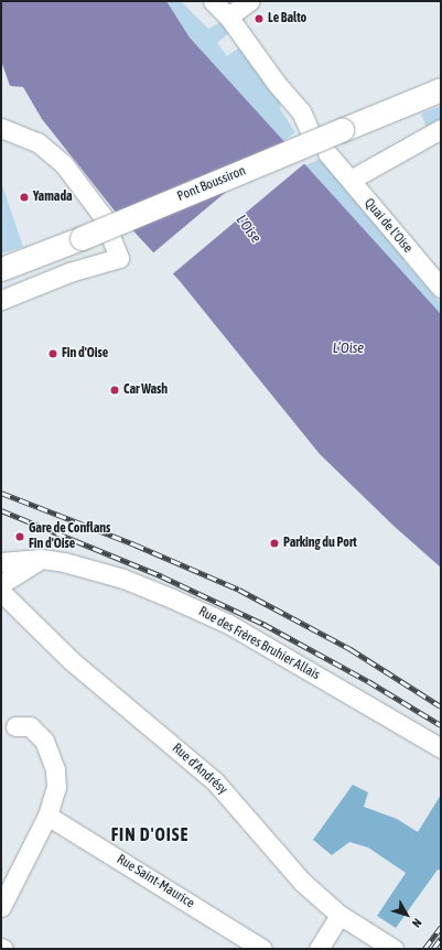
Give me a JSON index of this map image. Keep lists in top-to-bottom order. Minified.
{"streets":{"main road":["Pont Boussiron"],"street":["Quai de l'Oise","Rue des Frères Bruhier Allais","Rue d'Andrésy","Rue Saint-Maurice"]},"crossings":[["Rue des Frères Bruhier Allais","Rue d'Andrésy"]],"districts":["FIN D'OISE"],"water":["L'Oise","L’Oise"],"places":["Le Balto","Yamada","Fin d'Oise","Car Wash","Gare de Conflans Fin d'Oise","Parking du Port"],"north":"bottom right"}
